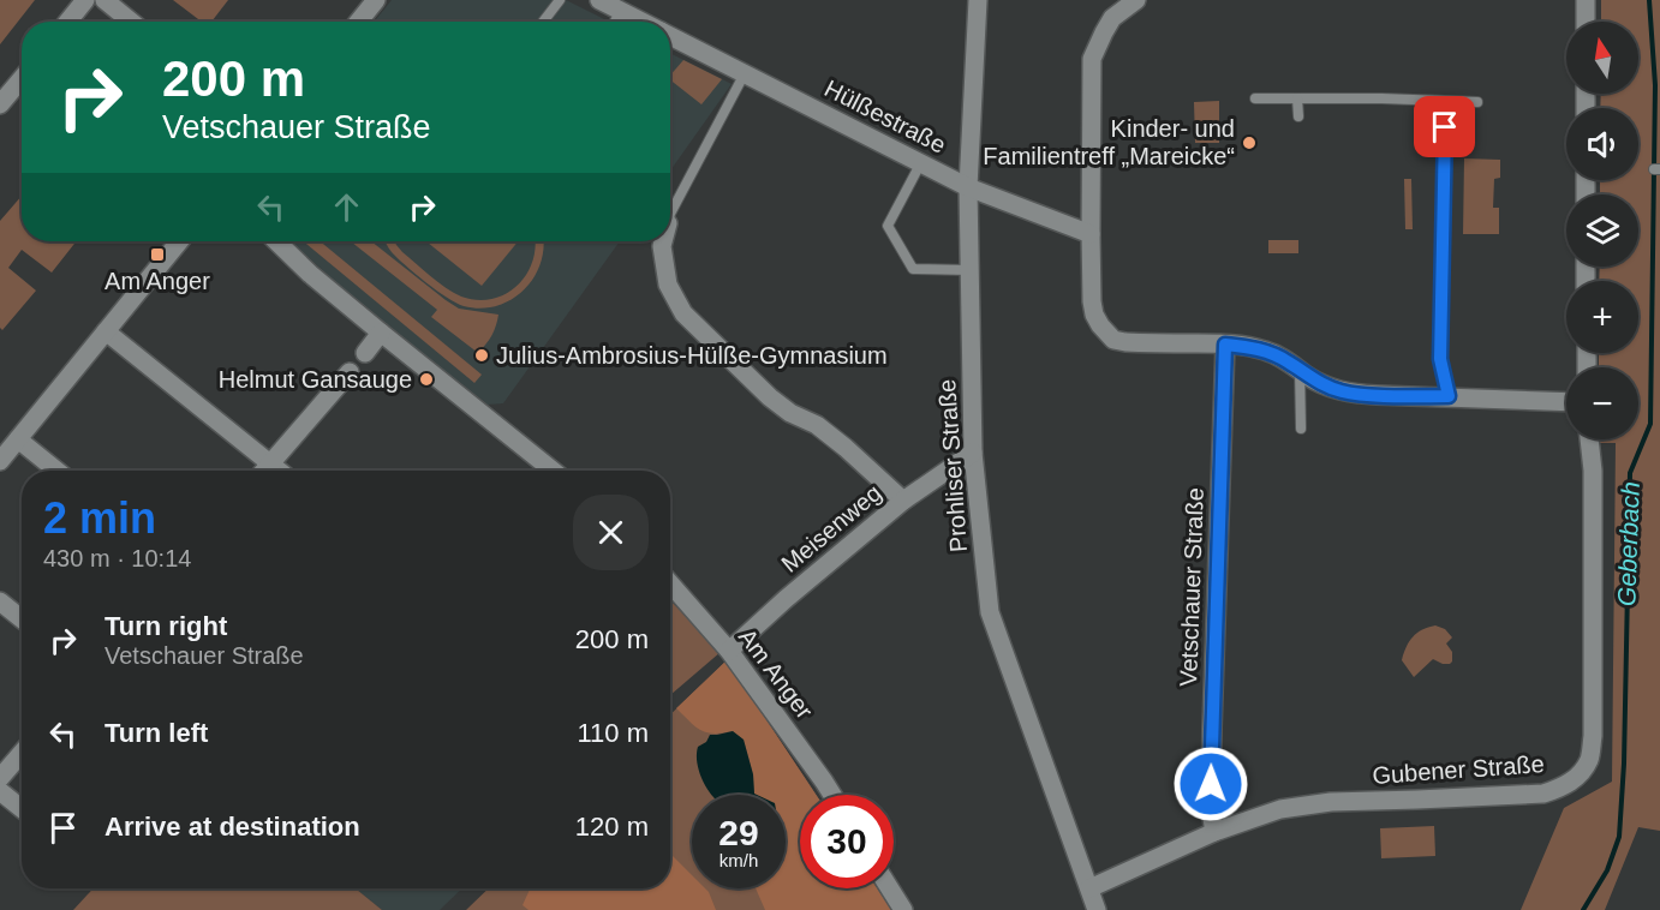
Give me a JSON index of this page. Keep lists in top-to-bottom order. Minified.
{"streets":{"street":["Hülßestraße","Prohliser Straße","Meisenweg","Vetschauer Straße","Am Anger","Gubener Straße"]},"crossings":[["Hülßestraße","Prohliser Straße"],["Prohliser Straße","Meisenweg"],["Prohliser Straße","Gubener Straße"],["Meisenweg","Am Anger"],["Vetschauer Straße","Gubener Straße"]],"water":["Geberbach"],"places":{"other":["Kinder- und Familientreff „Mareicke“","Julius-Ambrosius-Hülße-Gymnasium","Helmut Gansauge"],"transit":["Am Anger"]},"north":"top","page":{"map_buttons":["+","−"],"turn":["200 m","Vetschauer Straße"],"heading":["2 min","430 m · 10:14"],"list":[{"name":"Turn right","note":"Vetschauer Straße","value":"200 m"},{"name":"Turn left","value":"110 m"},{"name":"Arrive at destination","value":"120 m"}],"speed":"29 km/h","limit":"30"}}
